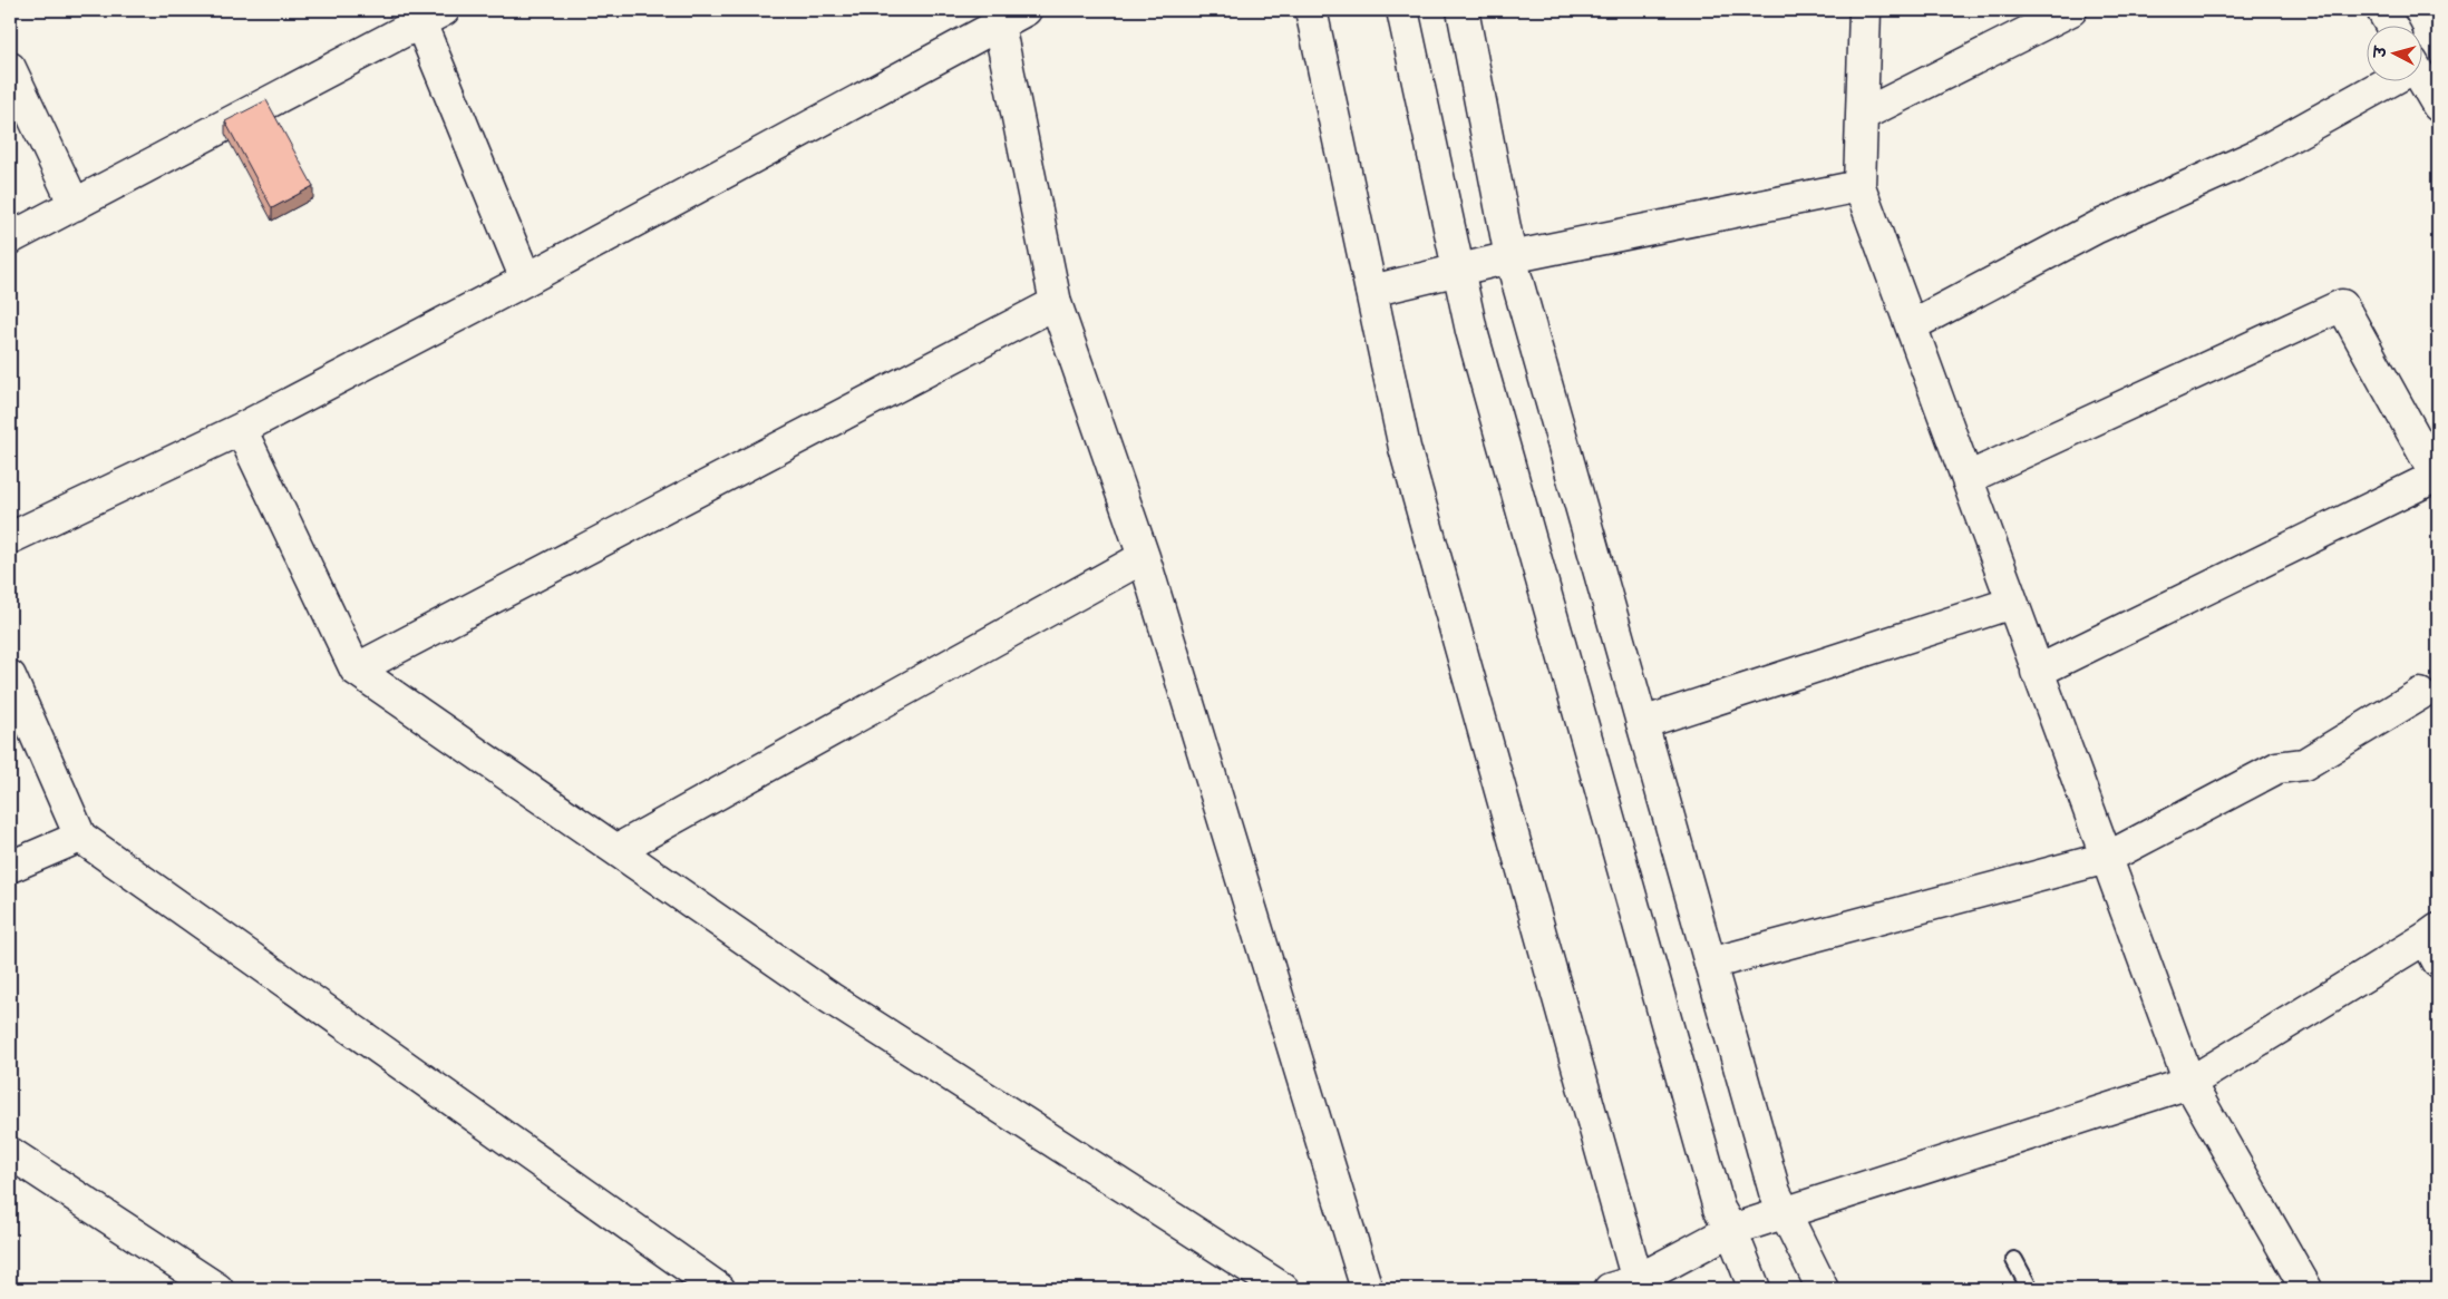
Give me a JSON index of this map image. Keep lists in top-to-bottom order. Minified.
{"north":"left"}
